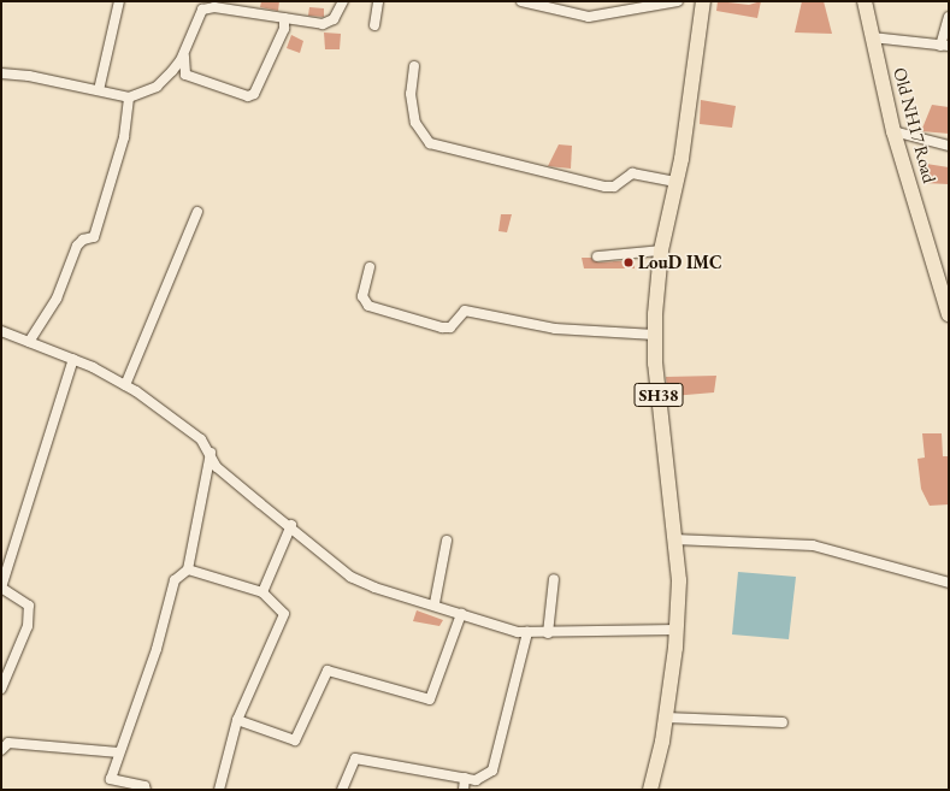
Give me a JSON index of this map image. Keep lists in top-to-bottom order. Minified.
{"streets":{"main road":["Old NH17 Road","SH38"]},"places":["LouD IMC"]}
